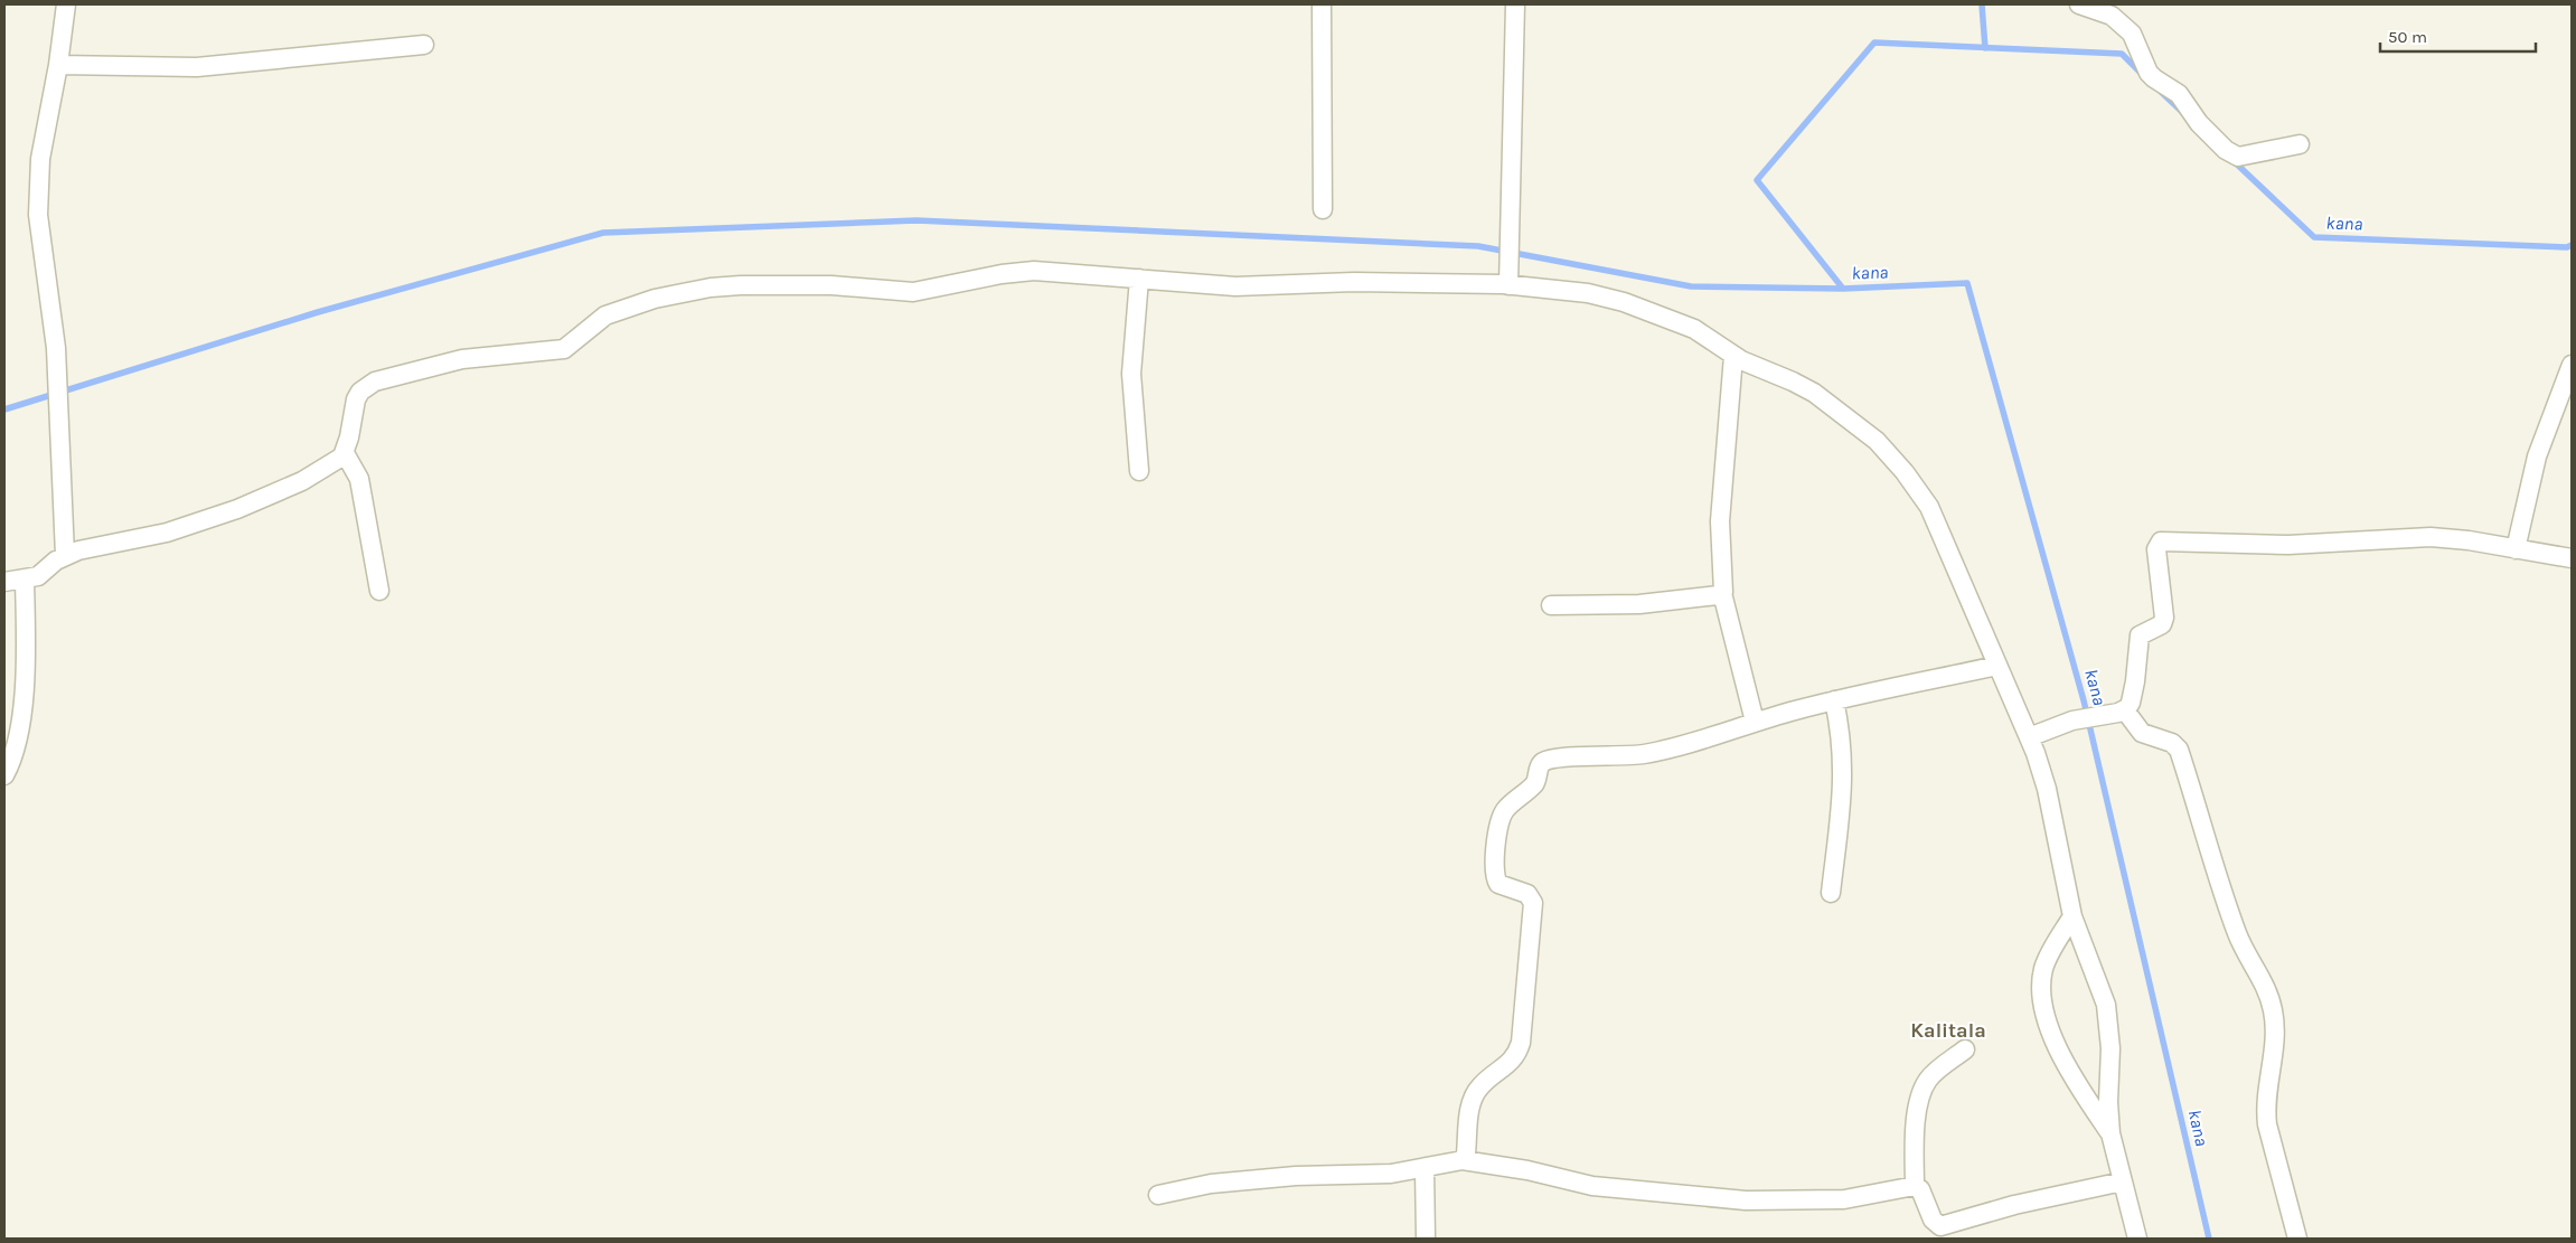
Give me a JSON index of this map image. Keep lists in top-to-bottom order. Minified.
{"districts":["Kalitala"],"water":["kana"],"scale_bar":"50 m"}
